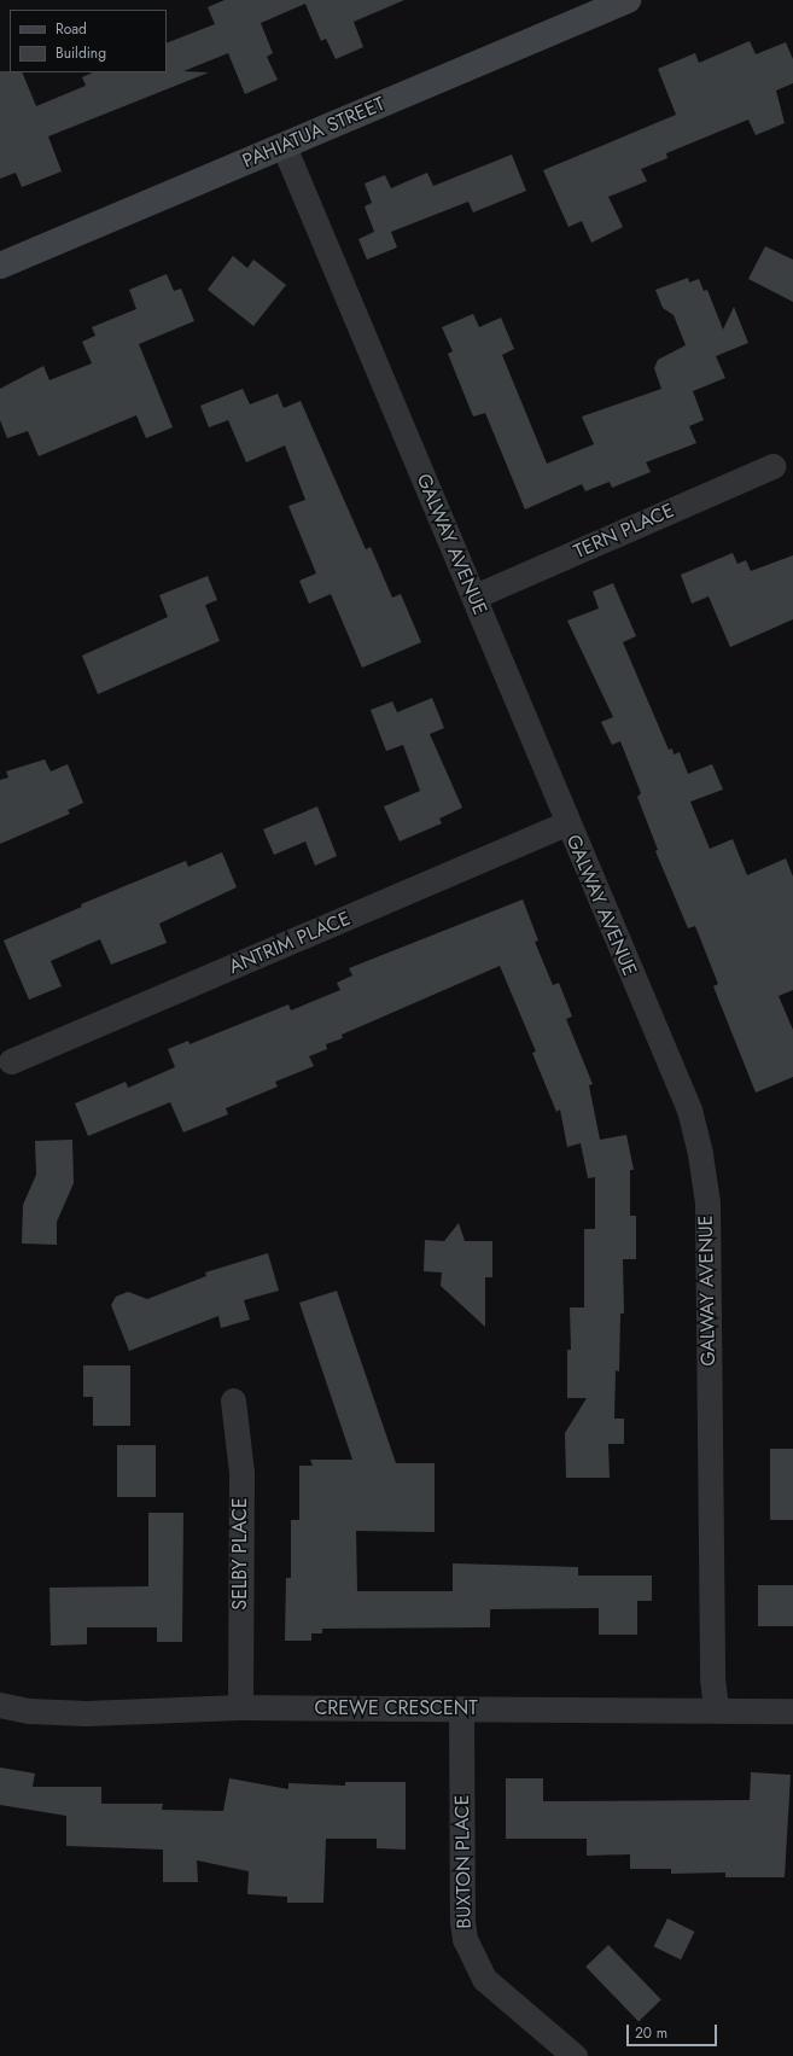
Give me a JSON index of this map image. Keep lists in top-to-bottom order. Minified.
{"streets":{"street":["PAHIATUA STREET","TERN PLACE","GALWAY AVENUE","ANTRIM PLACE","SELBY PLACE","CREWE CRESCENT","BUXTON PLACE"]},"crossings":[["PAHIATUA STREET","GALWAY AVENUE"],["TERN PLACE","GALWAY AVENUE"],["GALWAY AVENUE","ANTRIM PLACE"],["GALWAY AVENUE","CREWE CRESCENT"],["SELBY PLACE","CREWE CRESCENT"],["CREWE CRESCENT","BUXTON PLACE"]],"legend":["Road","Building"],"scale_bar":"20 m"}
